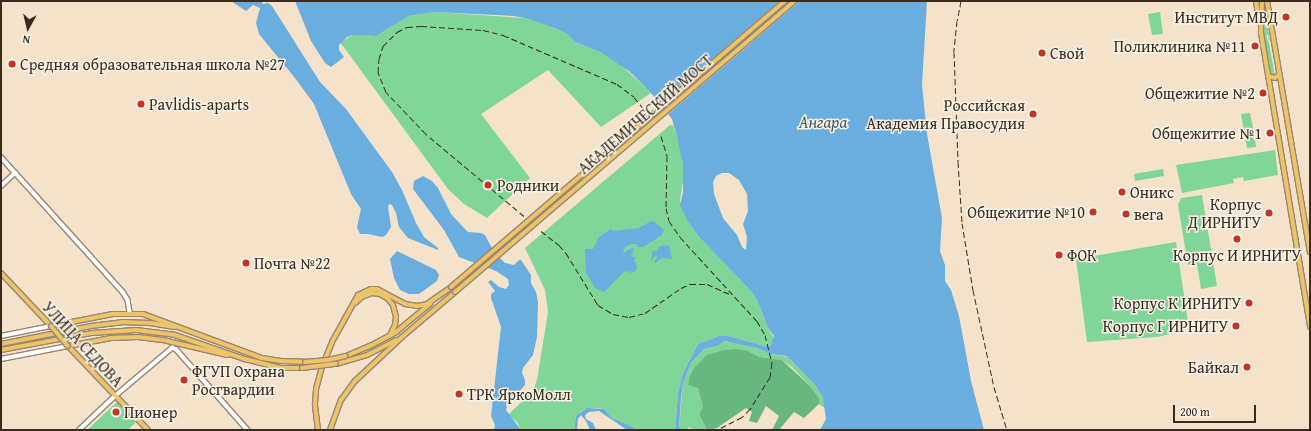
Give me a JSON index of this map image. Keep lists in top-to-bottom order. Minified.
{"streets":{"main road":["АКАДЕМИЧЕСКИЙ МОСТ","УЛИЦА СЕДОВА"]},"water":["Ангара"],"places":["Институт МВД","Поликлиника №11","Свой","Средняя образовательная школа №27","Общежитие №2","Pavlidis-aparts","Российская Академия Правосудия","Общежитие №1","Родники","Оникс","Общежитие №10","Корпус Д ИРНИТУ","вега","Корпус И ИРНИТУ","ФОК","Почта №22","Корпус К ИРНИТУ","Корпус Г ИРНИТУ","Байкал","ФГУП Охрана Росгвардии","ТРК ЯркоМолл","Пионер"],"scale_bar":"200 m","north":"bottom"}
